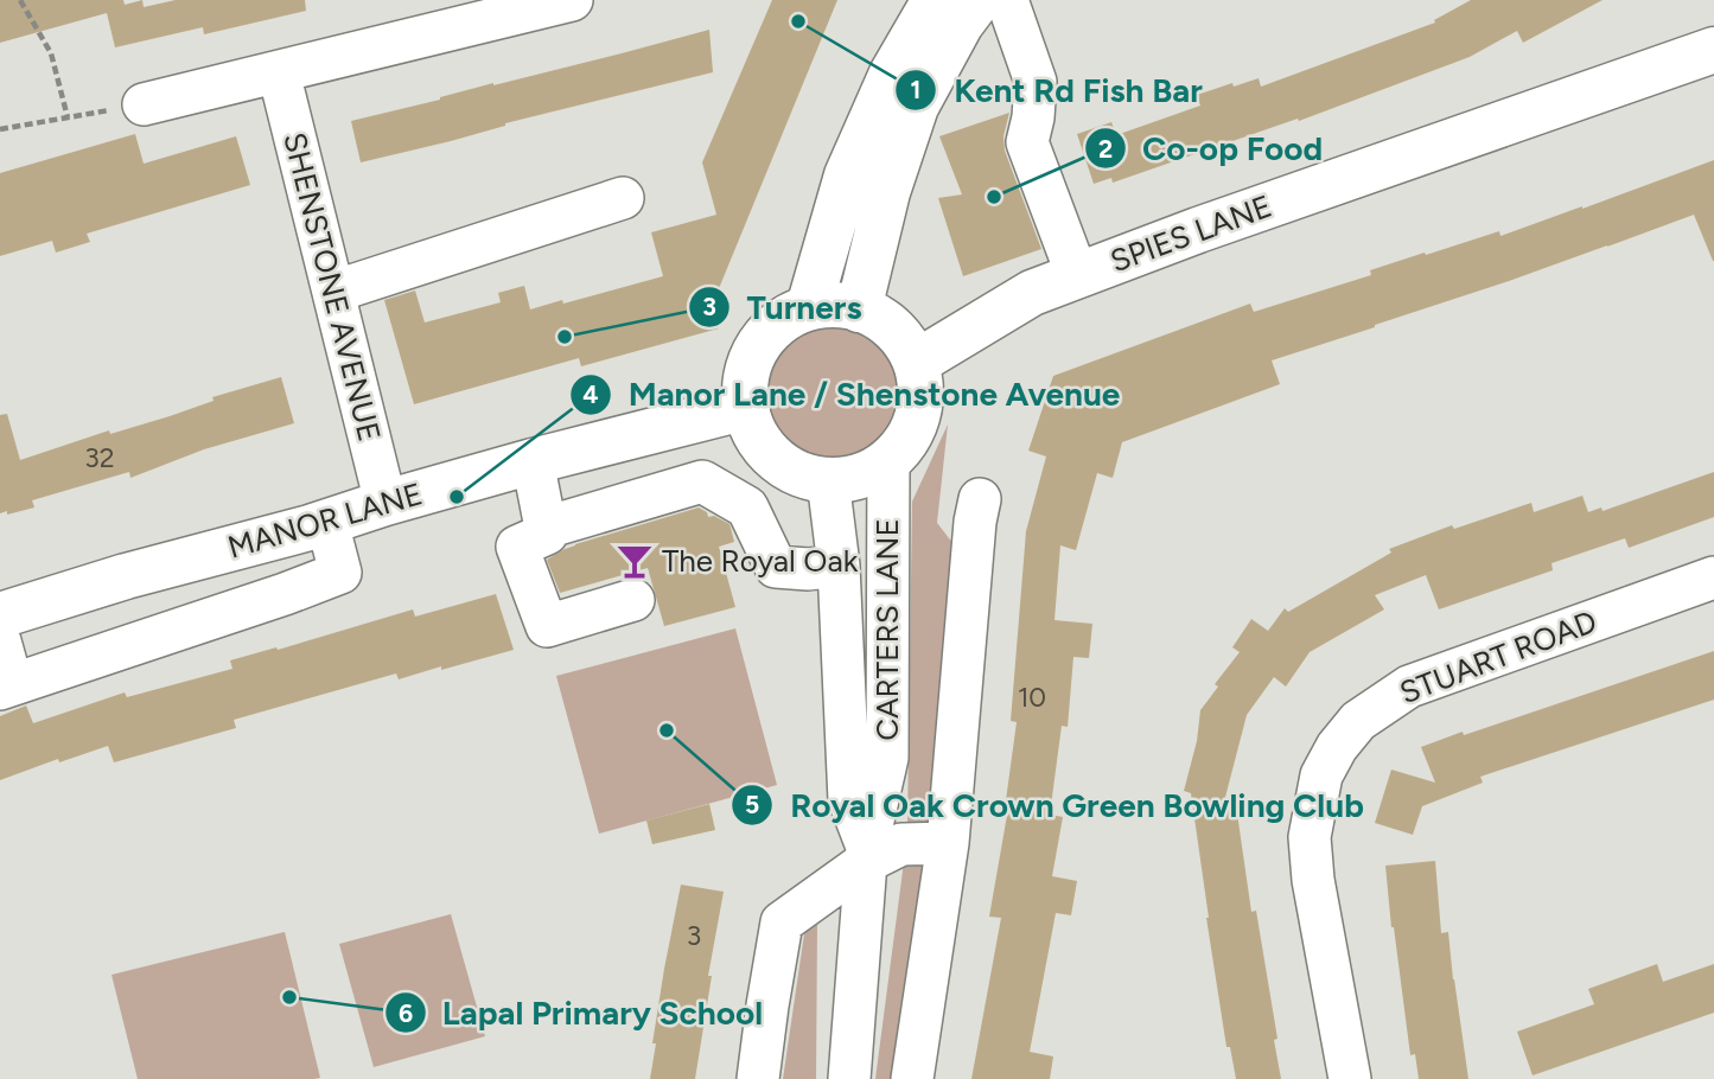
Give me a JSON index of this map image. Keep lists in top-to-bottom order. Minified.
{"streets":{"main road":["SPIES LANE","MANOR LANE"],"street":["SHENSTONE AVENUE","CARTERS LANE","STUART ROAD"]},"crossings":[["SPIES LANE","MANOR LANE"],["SPIES LANE","CARTERS LANE"],["SHENSTONE AVENUE","MANOR LANE"],["MANOR LANE","CARTERS LANE"]],"places":{"other":["Kent Rd Fish Bar","Co-op Food","Turners","Manor Lane / Shenstone Avenue","Royal Oak Crown Green Bowling Club","Lapal Primary School"],"bar":["The Royal Oak"]},"house_numbers":["32","10","3"]}
